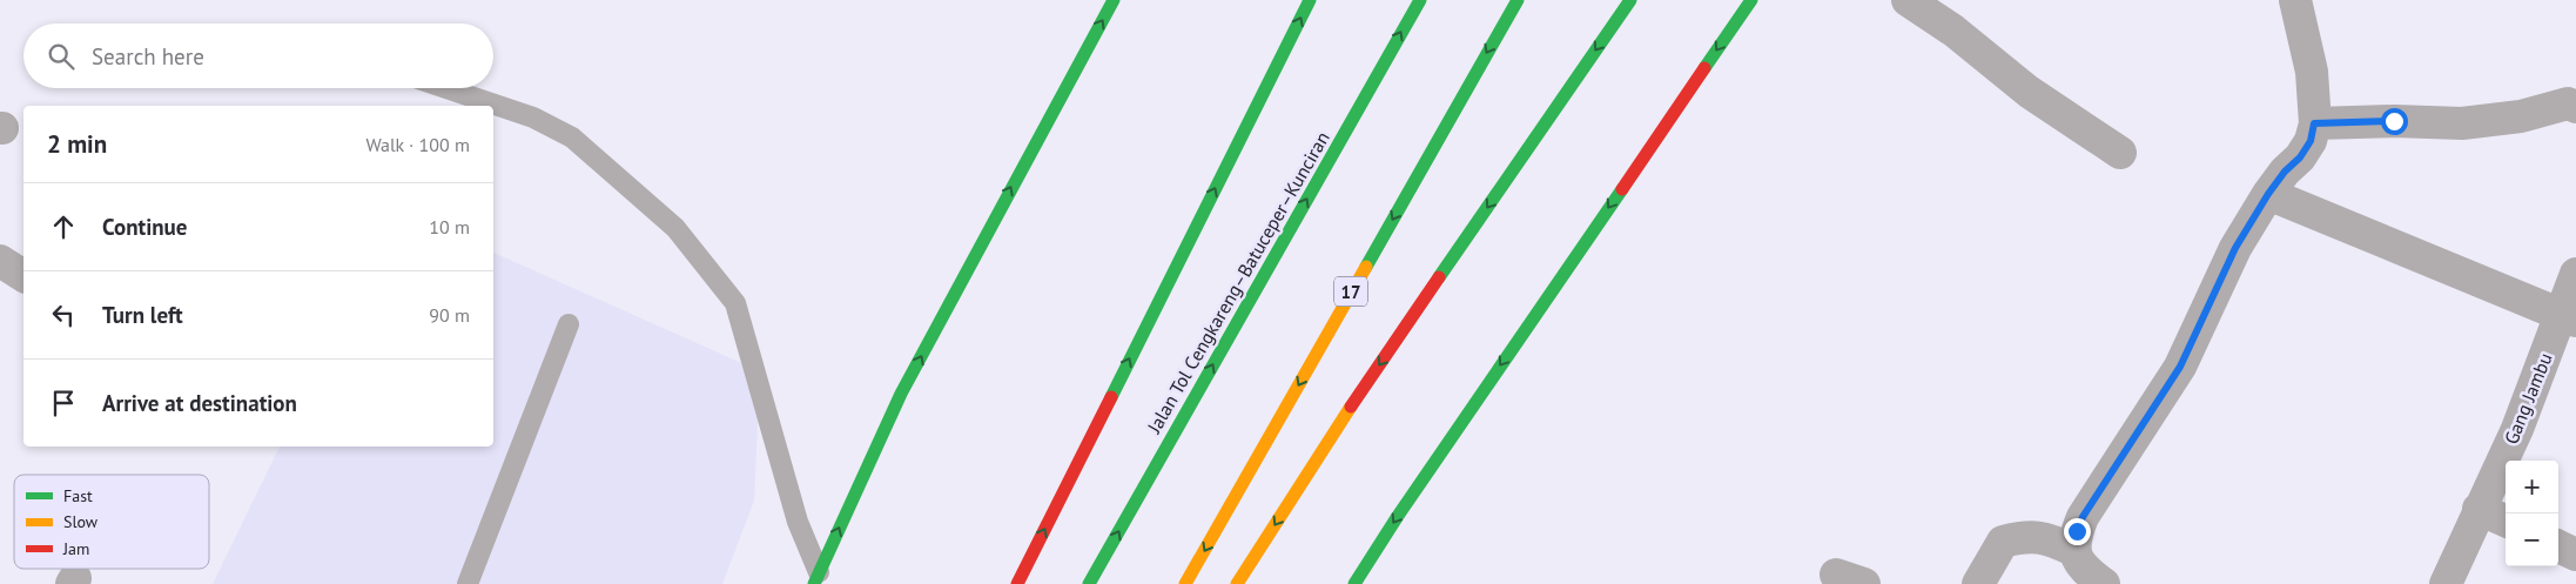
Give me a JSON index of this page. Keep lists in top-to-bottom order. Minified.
{"streets":{"main road":["Jalan Tol Cengkareng–Batuceper–Kunciran","17"],"street":["Gang Jambu"]},"legend":["Fast","Slow","Jam"],"page":{"search":"Search here","heading":["2 min","Walk · 100 m"],"list":[["Continue","10 m"],["Turn left","90 m"],"Arrive at destination"],"map_buttons":["+","−"]}}
